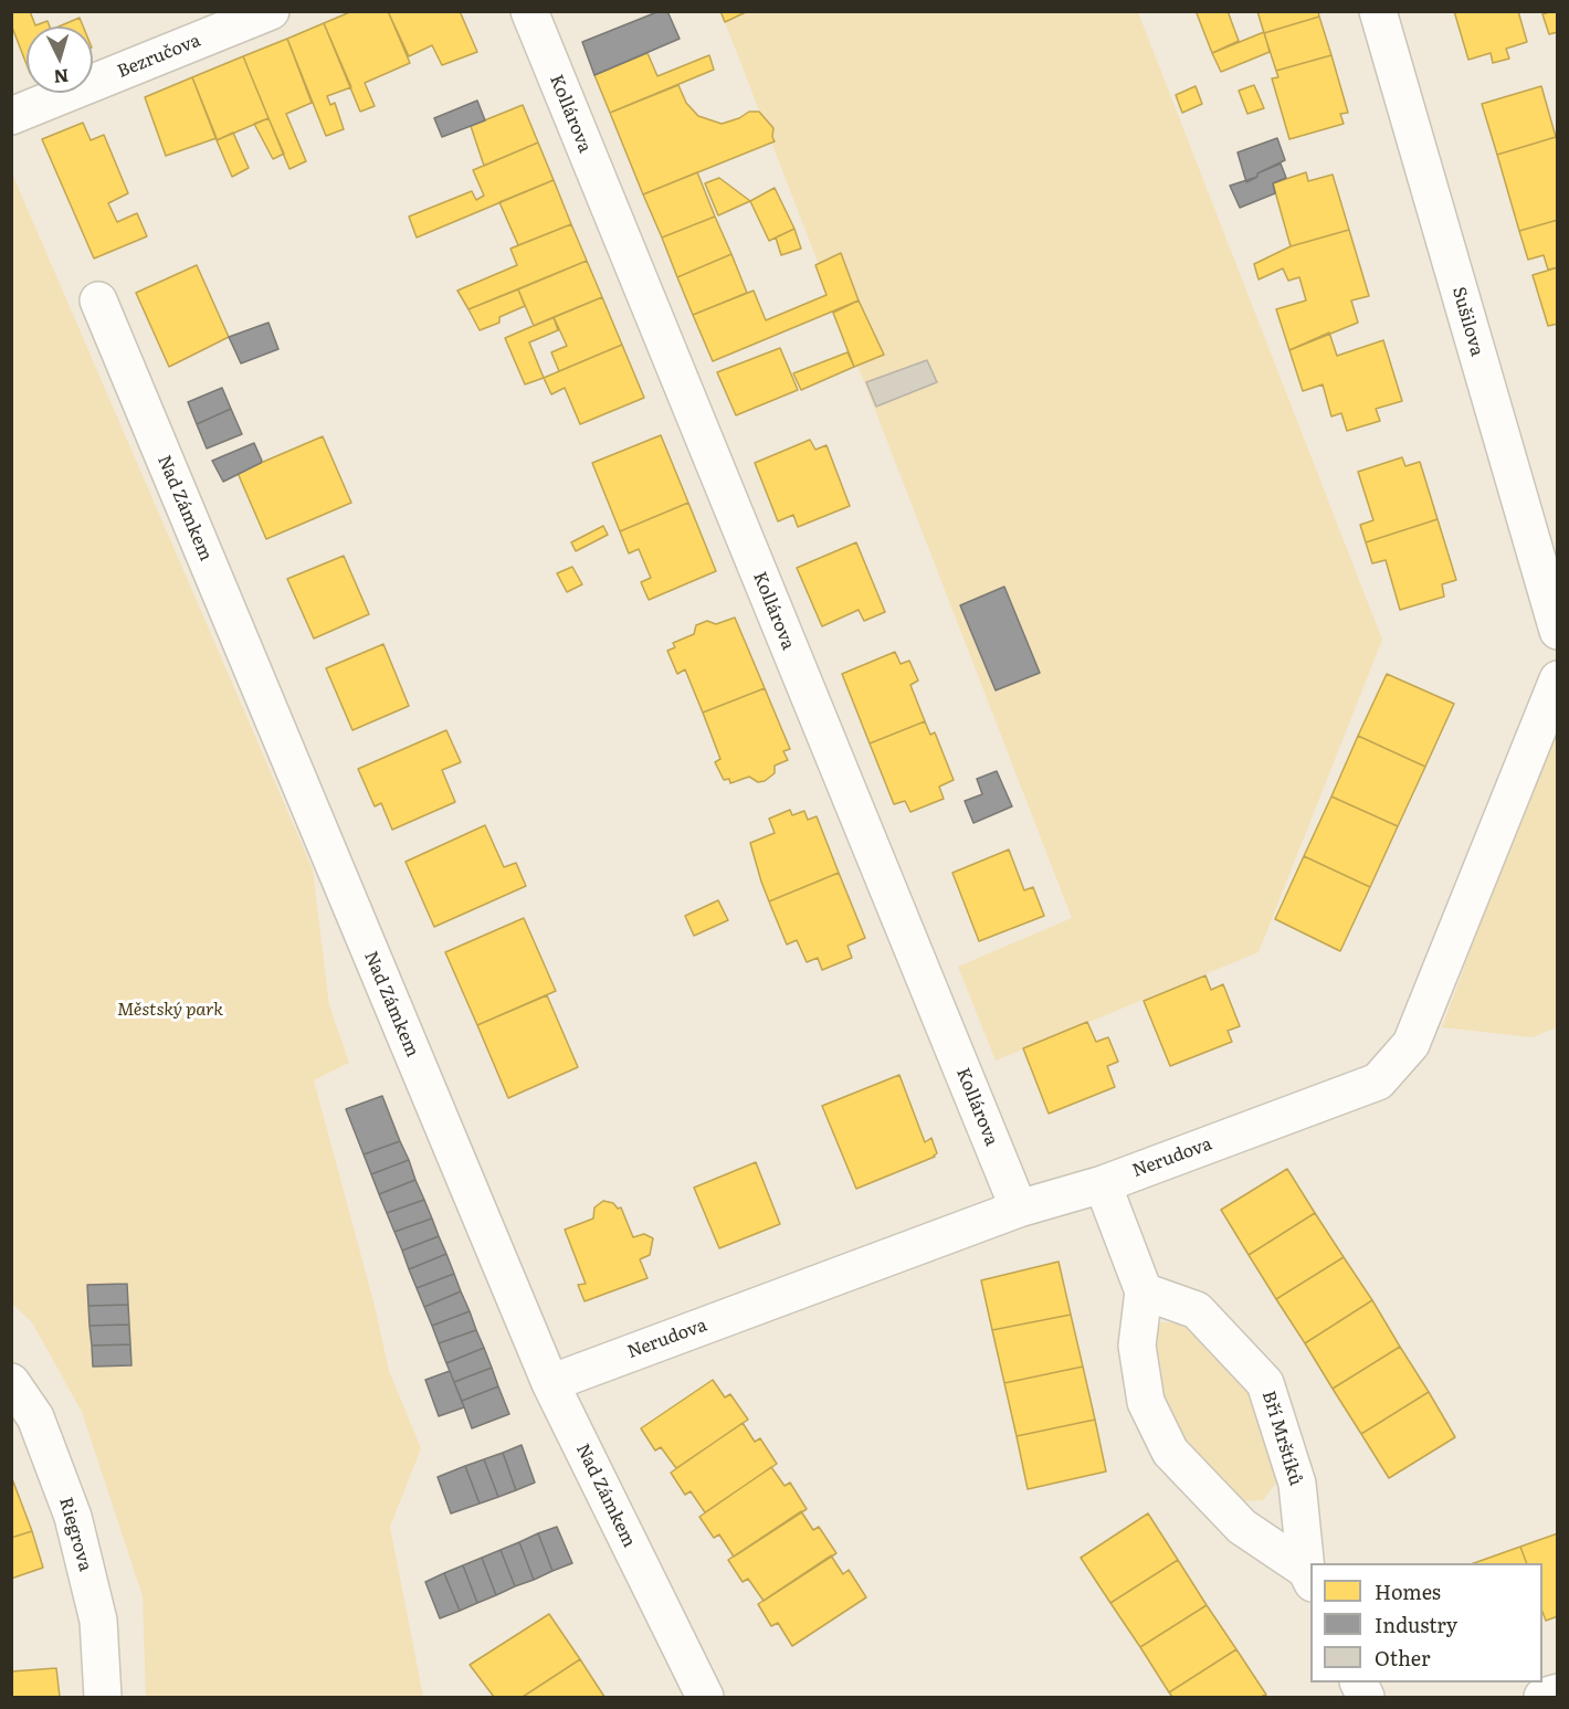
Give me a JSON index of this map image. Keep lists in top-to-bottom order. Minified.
{"streets":{"street":["Bezručova","Kollárova","Sušilova","Nad Zámkem","Nerudova","Bří Mrštíků","Riegrova"]},"crossings":[["Kollárova","Nerudova"],["Nad Zámkem","Nerudova"],["Nerudova","Bří Mrštíků"]],"parks":["Městský park"],"legend":["Homes","Industry","Other"],"north":"bottom"}
